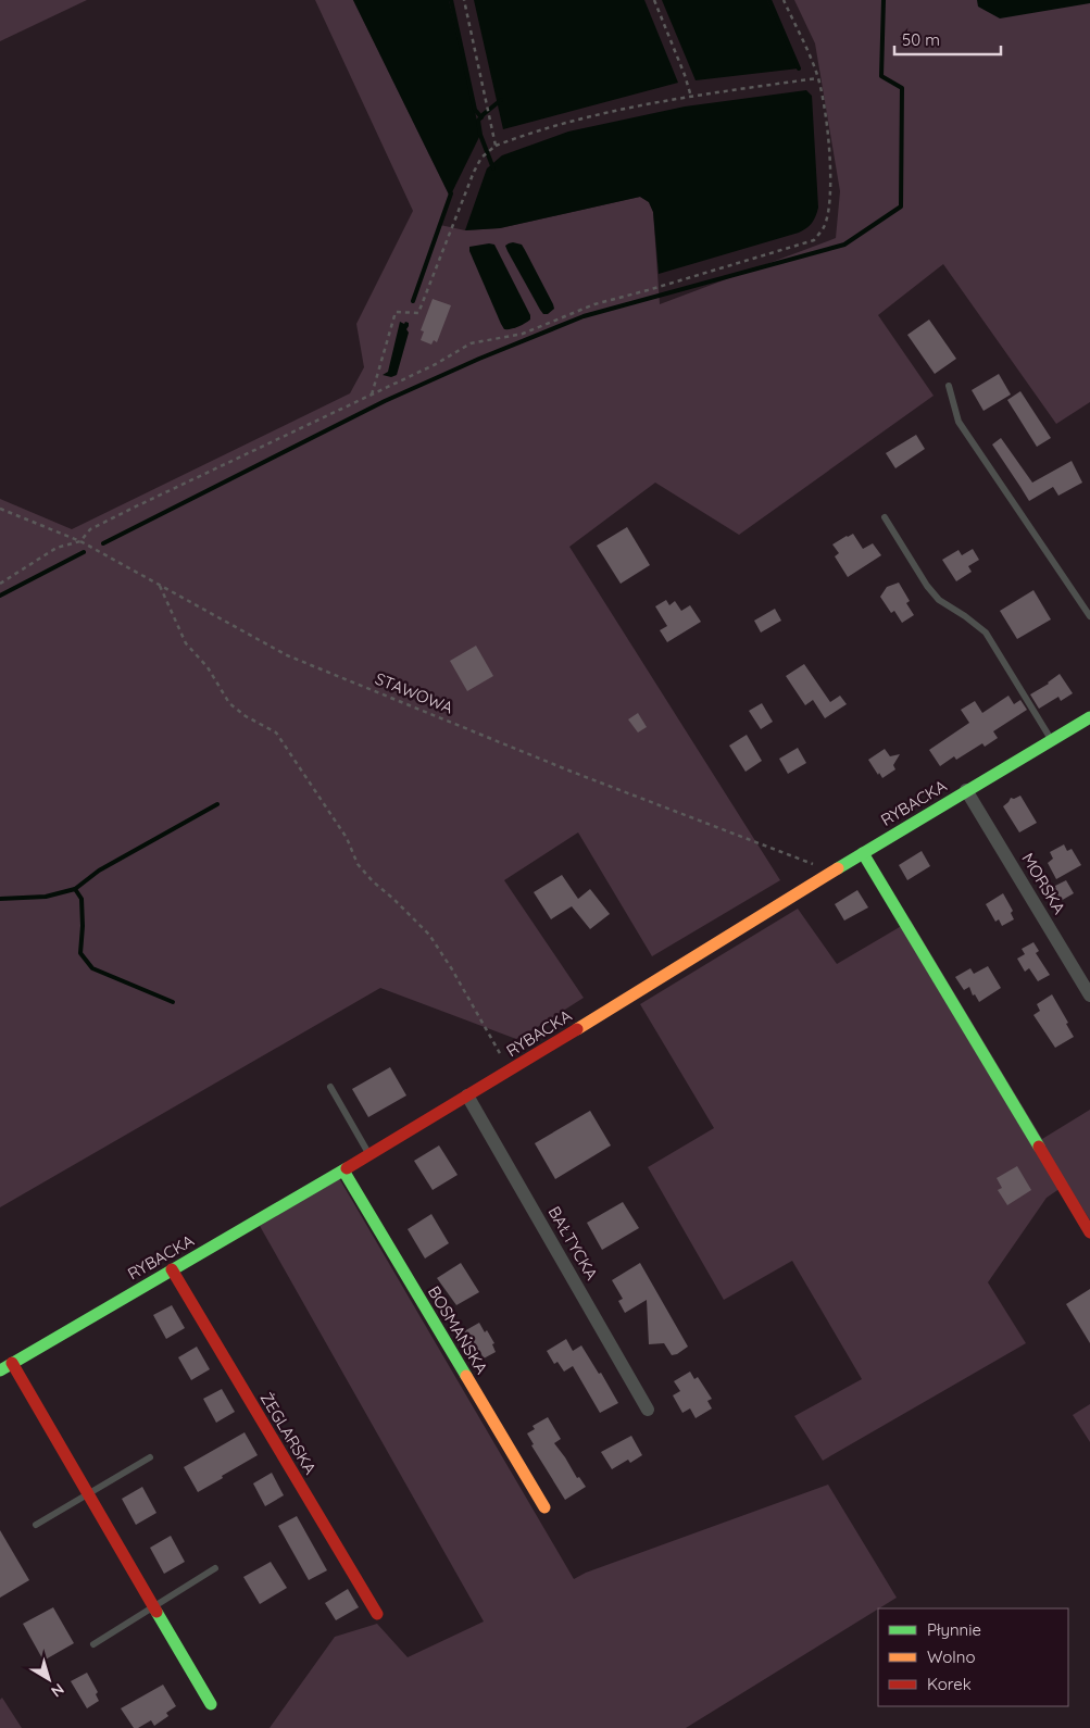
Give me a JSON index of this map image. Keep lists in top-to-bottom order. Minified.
{"streets":{"street":["RYBACKA","MORSKA","BAŁTYCKA","BOSMAŃSKA","ŻEGLARSKA"],"path":["STAWOWA"]},"crossings":[["STAWOWA","RYBACKA"],["RYBACKA","MORSKA"],["RYBACKA","BAŁTYCKA"],["RYBACKA","BOSMAŃSKA"],["RYBACKA","ŻEGLARSKA"]],"legend":["Płynnie","Wolno","Korek"],"scale_bar":"50 m","north":"bottom right"}
